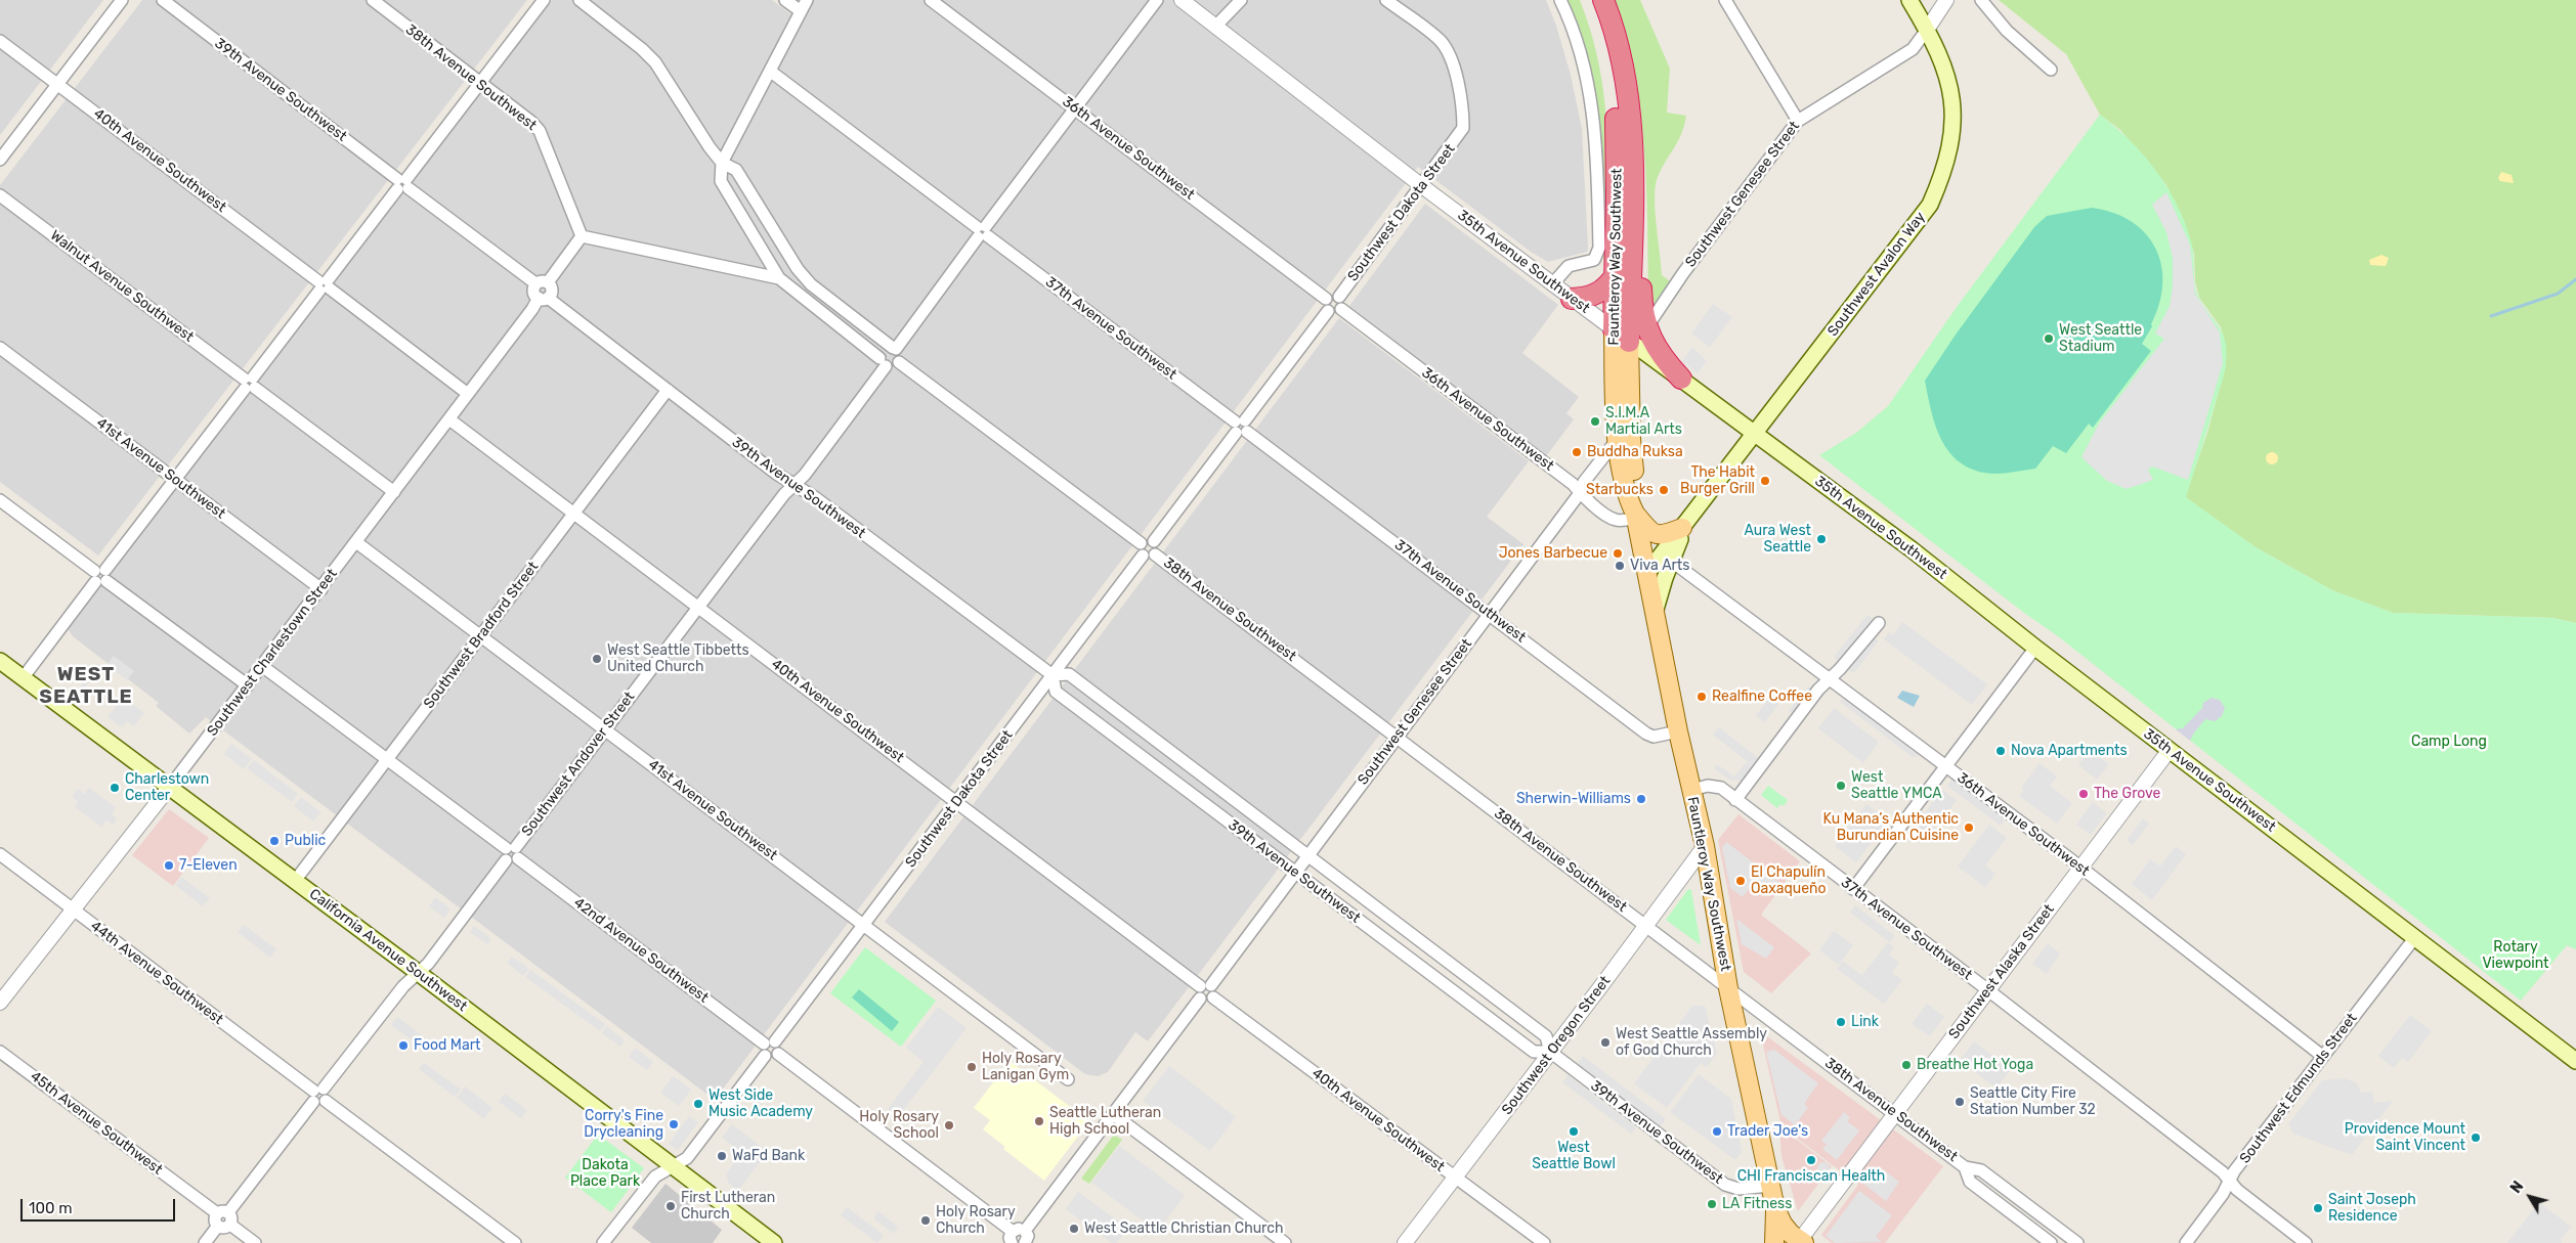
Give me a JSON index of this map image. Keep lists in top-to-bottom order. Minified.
{"streets":{"highway":["Fauntleroy Way Southwest"],"main road":["35th Avenue Southwest","Southwest Avalon Way","California Avenue Southwest"],"street":["38th Avenue Southwest","39th Avenue Southwest","36th Avenue Southwest","40th Avenue Southwest","Southwest Genesee Street","Southwest Dakota Street","Walnut Avenue Southwest","37th Avenue Southwest","41st Avenue Southwest","Southwest Bradford Street","Southwest Charlestown Street","Southwest Andover Street","42nd Avenue Southwest","Southwest Alaska Street","44th Avenue Southwest","Southwest Oregon Street","Southwest Edmunds Street","45th Avenue Southwest"]},"crossings":[["38th Avenue Southwest","Southwest Genesee Street"],["38th Avenue Southwest","Southwest Dakota Street"],["38th Avenue Southwest","Fauntleroy Way Southwest"],["38th Avenue Southwest","Southwest Alaska Street"],["38th Avenue Southwest","Southwest Oregon Street"],["39th Avenue Southwest","Southwest Genesee Street"],["39th Avenue Southwest","Southwest Dakota Street"],["39th Avenue Southwest","Fauntleroy Way Southwest"],["39th Avenue Southwest","Southwest Bradford Street"],["39th Avenue Southwest","Southwest Charlestown Street"],["39th Avenue Southwest","Southwest Andover Street"],["39th Avenue Southwest","Southwest Oregon Street"],["36th Avenue Southwest","Southwest Genesee Street"],["36th Avenue Southwest","Southwest Dakota Street"],["36th Avenue Southwest","Fauntleroy Way Southwest"],["36th Avenue Southwest","Southwest Avalon Way"],["36th Avenue Southwest","Southwest Alaska Street"],["36th Avenue Southwest","Southwest Edmunds Street"],["40th Avenue Southwest","Southwest Genesee Street"],["40th Avenue Southwest","Southwest Dakota Street"],["40th Avenue Southwest","Southwest Bradford Street"],["40th Avenue Southwest","Southwest Charlestown Street"],["40th Avenue Southwest","Southwest Andover Street"],["40th Avenue Southwest","Southwest Oregon Street"],["Southwest Genesee Street","Fauntleroy Way Southwest"],["Southwest Genesee Street","Southwest Avalon Way"],["Southwest Genesee Street","37th Avenue Southwest"],["Southwest Dakota Street","35th Avenue Southwest"],["Southwest Dakota Street","41st Avenue Southwest"],["Southwest Dakota Street","California Avenue Southwest"],["Southwest Dakota Street","42nd Avenue Southwest"],["Fauntleroy Way Southwest","35th Avenue Southwest"],["Fauntleroy Way Southwest","Southwest Avalon Way"],["Fauntleroy Way Southwest","37th Avenue Southwest"],["Fauntleroy Way Southwest","Southwest Alaska Street"],["Fauntleroy Way Southwest","Southwest Oregon Street"],["35th Avenue Southwest","Southwest Avalon Way"],["35th Avenue Southwest","Southwest Alaska Street"],["35th Avenue Southwest","Southwest Edmunds Street"],["Walnut Avenue Southwest","Southwest Charlestown Street"],["37th Avenue Southwest","Southwest Alaska Street"],["37th Avenue Southwest","Southwest Edmunds Street"],["41st Avenue Southwest","Southwest Bradford Street"],["41st Avenue Southwest","Southwest Charlestown Street"],["41st Avenue Southwest","Southwest Andover Street"],["Southwest Bradford Street","California Avenue Southwest"],["Southwest Bradford Street","42nd Avenue Southwest"],["Southwest Charlestown Street","California Avenue Southwest"],["Southwest Charlestown Street","42nd Avenue Southwest"],["Southwest Charlestown Street","44th Avenue Southwest"],["Southwest Andover Street","42nd Avenue Southwest"]],"districts":["WEST SEATTLE"],"parks":["Camp Long","Rotary Viewpoint","Dakota Place Park"],"places":["West Seattle Stadium","S.I.M.A Martial Arts","Buddha Ruksa","The Habit Burger Grill","Starbucks","Aura West Seattle","Jones Barbecue","Viva Arts","West Seattle Tibbetts United Church","Realfine Coffee","Nova Apartments","West Seattle YMCA","Charlestown Center","The Grove","Sherwin-Williams","Ku Mana’s Authentic Burundian Cuisine","Public","7-Eleven","El Chapulín Oaxaqueño","Link","West Seattle Assembly of God Church","Food Mart","Breathe Hot Yoga","Holy Rosary Lanigan Gym","Seattle City Fire Station Number 32","West Side Music Academy","Seattle Lutheran High School","Corry's Fine Drycleaning","Holy Rosary School","West Seattle Bowl","Trader Joe's","Providence Mount Saint Vincent","WaFd Bank","CHI Franciscan Health","LA Fitness","First Lutheran Church","Saint Joseph Residence","Holy Rosary Church","West Seattle Christian Church"],"scale_bar":"100 m","north":"top left"}
